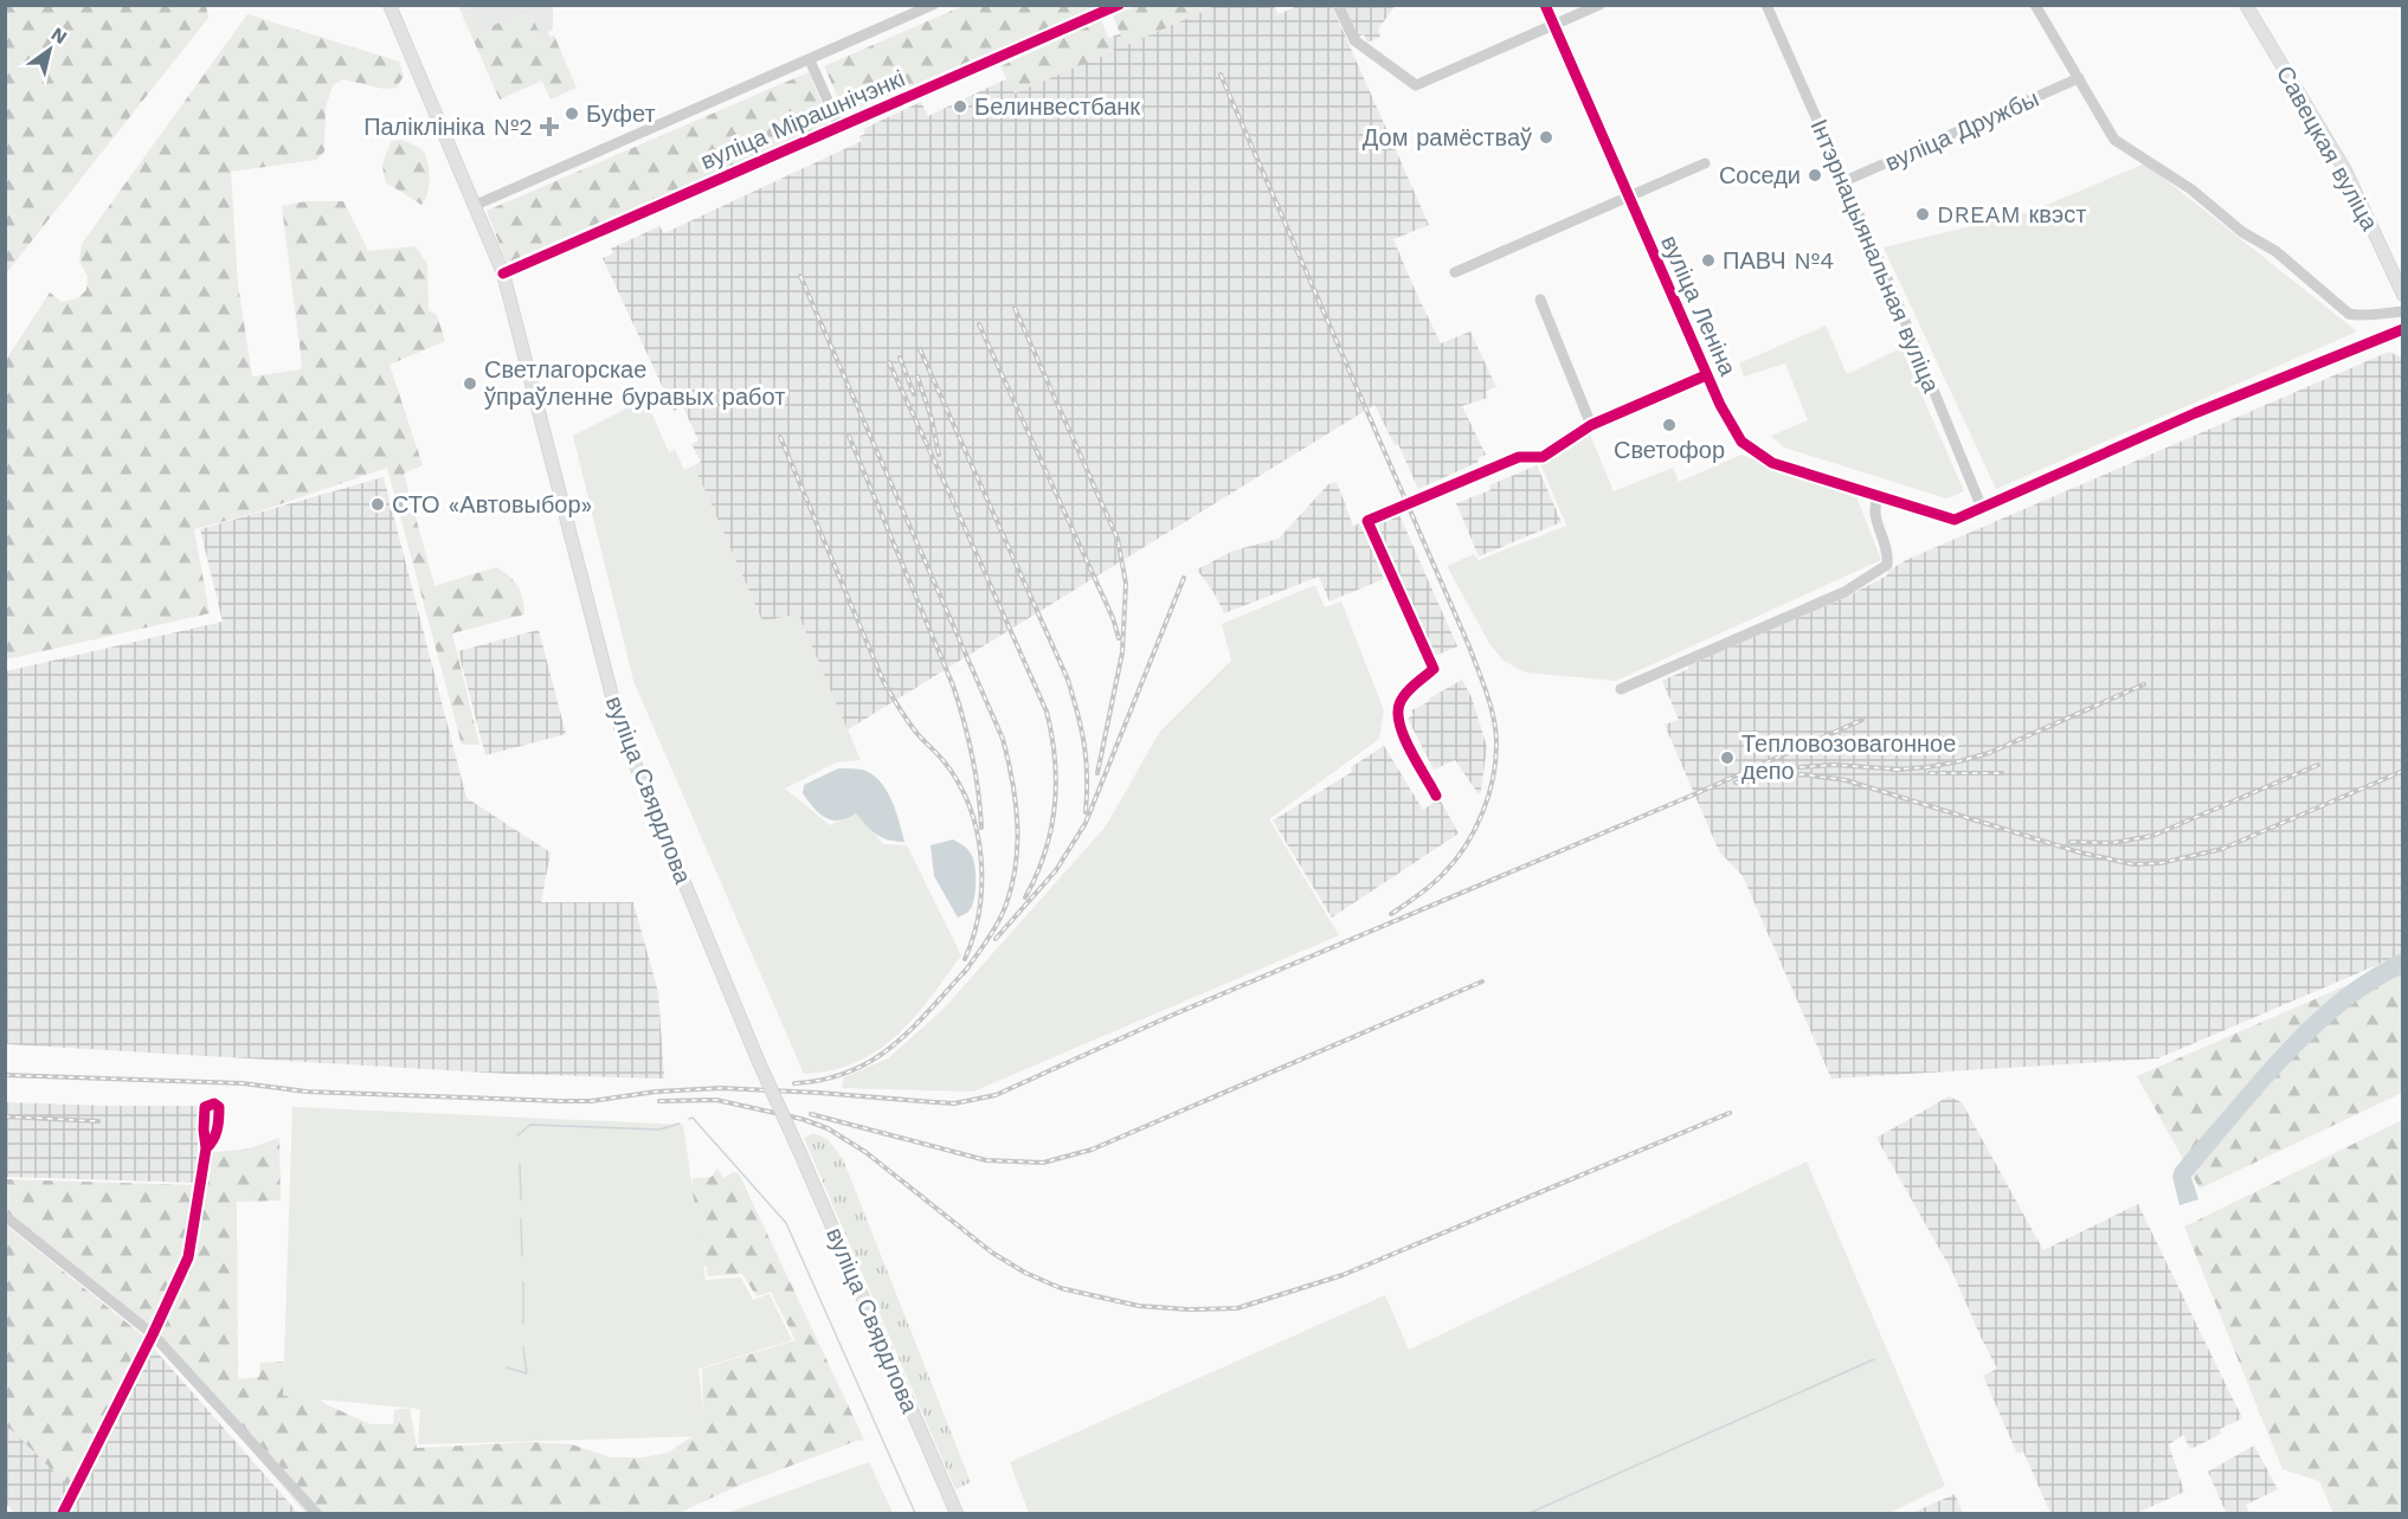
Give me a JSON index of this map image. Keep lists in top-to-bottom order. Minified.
{"streets":{"main road":["Савецкая вуліца","вуліца Свярдлова"],"street":["вуліца Мірашнічэнкі","вуліца Дружбы","Інтэрнацыянальная вуліца","вуліца Леніна"]},"crossings":[["вуліца Мірашнічэнкі","вуліца Свярдлова"],["вуліца Дружбы","Інтэрнацыянальная вуліца"],["Інтэрнацыянальная вуліца","вуліца Леніна"]],"places":{"other":["Белинвестбанк","Буфет","Дом рамёстваў","Соседи","DREAM квэст","ПАВЧ №4","Светлагорскае ўпраўленне буравых работ","Светофор","СТО «Автовыбор»","Тепловозовагонное депо"],"health":["Паліклініка №2"]},"north":"top right"}
